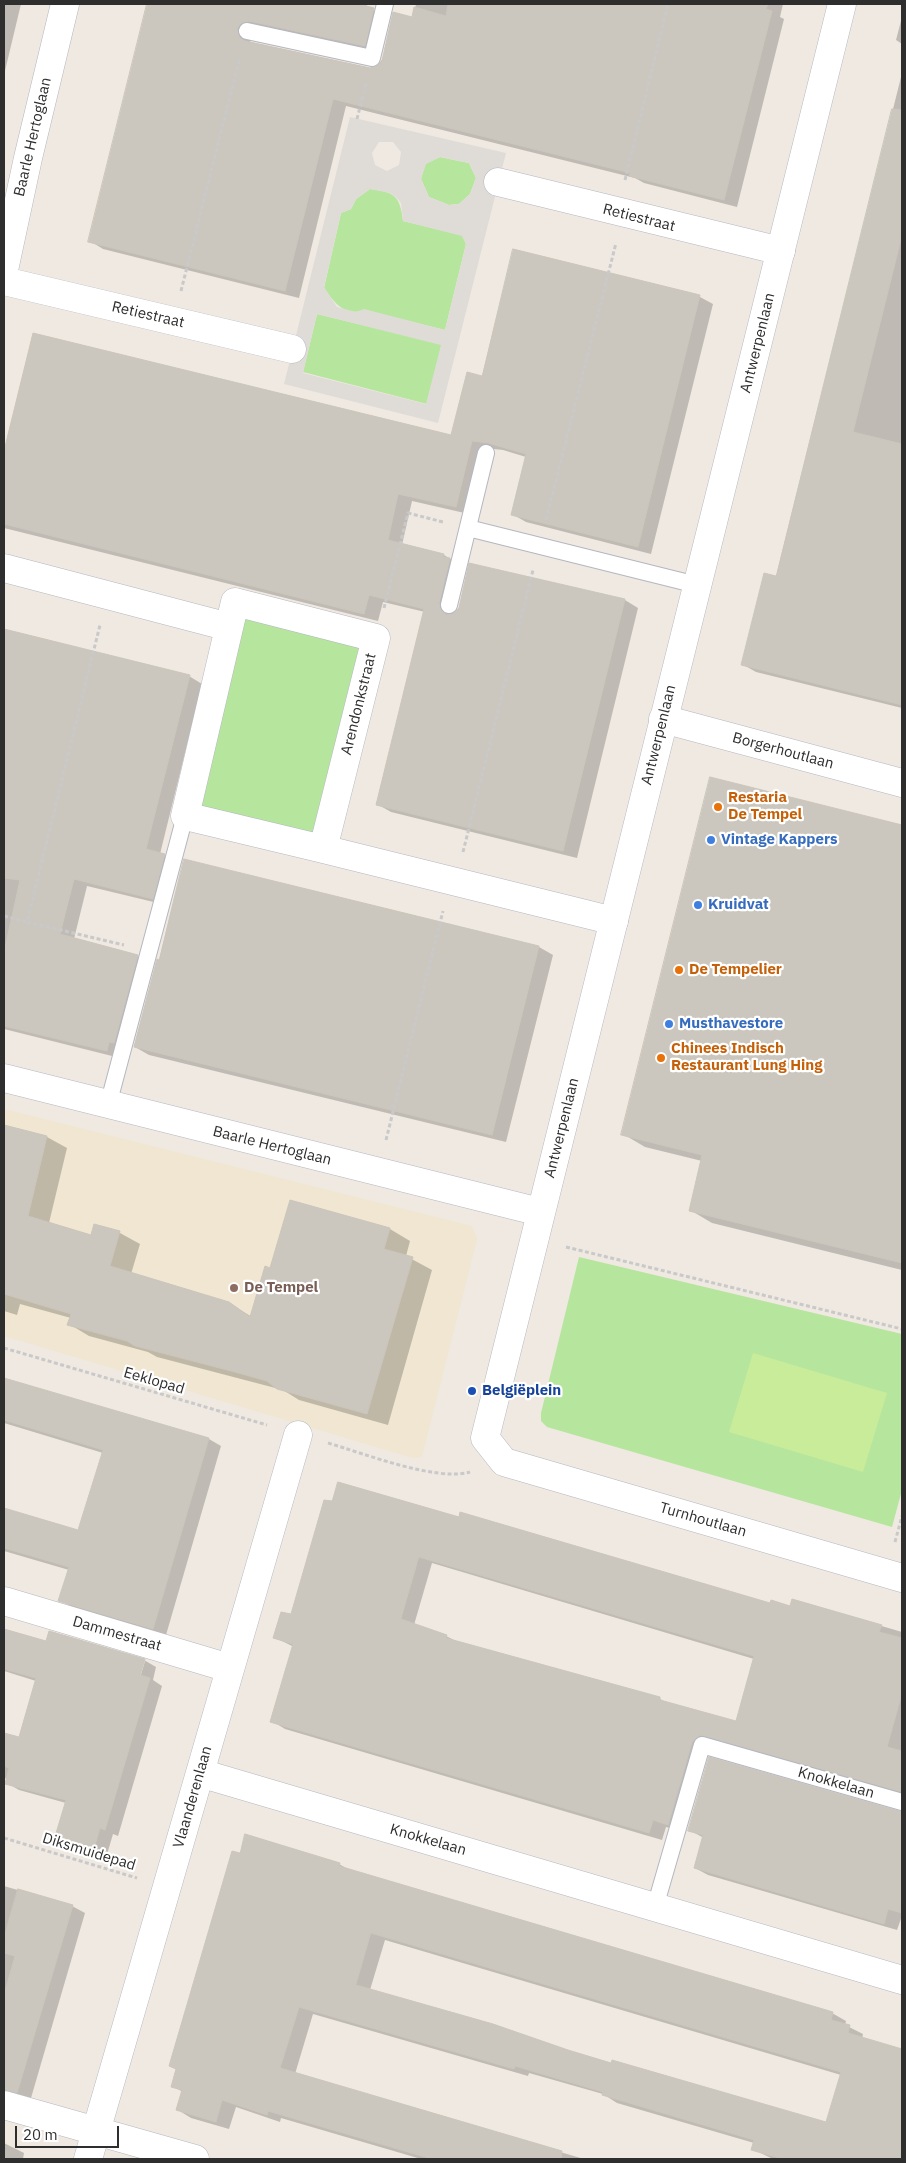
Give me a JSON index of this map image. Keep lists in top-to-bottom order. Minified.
{"streets":{"street":["Baarle Hertoglaan","Retiestraat","Antwerpenlaan","Arendonkstraat","Borgerhoutlaan","Turnhoutlaan","Dammestraat","Knokkelaan","Vlaanderenlaan"],"path":["Eeklopad","Diksmuidepad"]},"crossings":[["Baarle Hertoglaan","Antwerpenlaan"],["Retiestraat","Antwerpenlaan"],["Antwerpenlaan","Borgerhoutlaan"],["Antwerpenlaan","Eeklopad"],["Antwerpenlaan","Turnhoutlaan"],["Eeklopad","Turnhoutlaan"],["Eeklopad","Vlaanderenlaan"],["Dammestraat","Vlaanderenlaan"],["Knokkelaan","Vlaanderenlaan"],["Vlaanderenlaan","Diksmuidepad"]],"places":["Restaria De Tempel","Vintage Kappers","Kruidvat","De Tempelier","Musthavestore","Chinees Indisch Restaurant Lung Hing","De Tempel","Belgiëplein"],"scale_bar":"20 m"}
